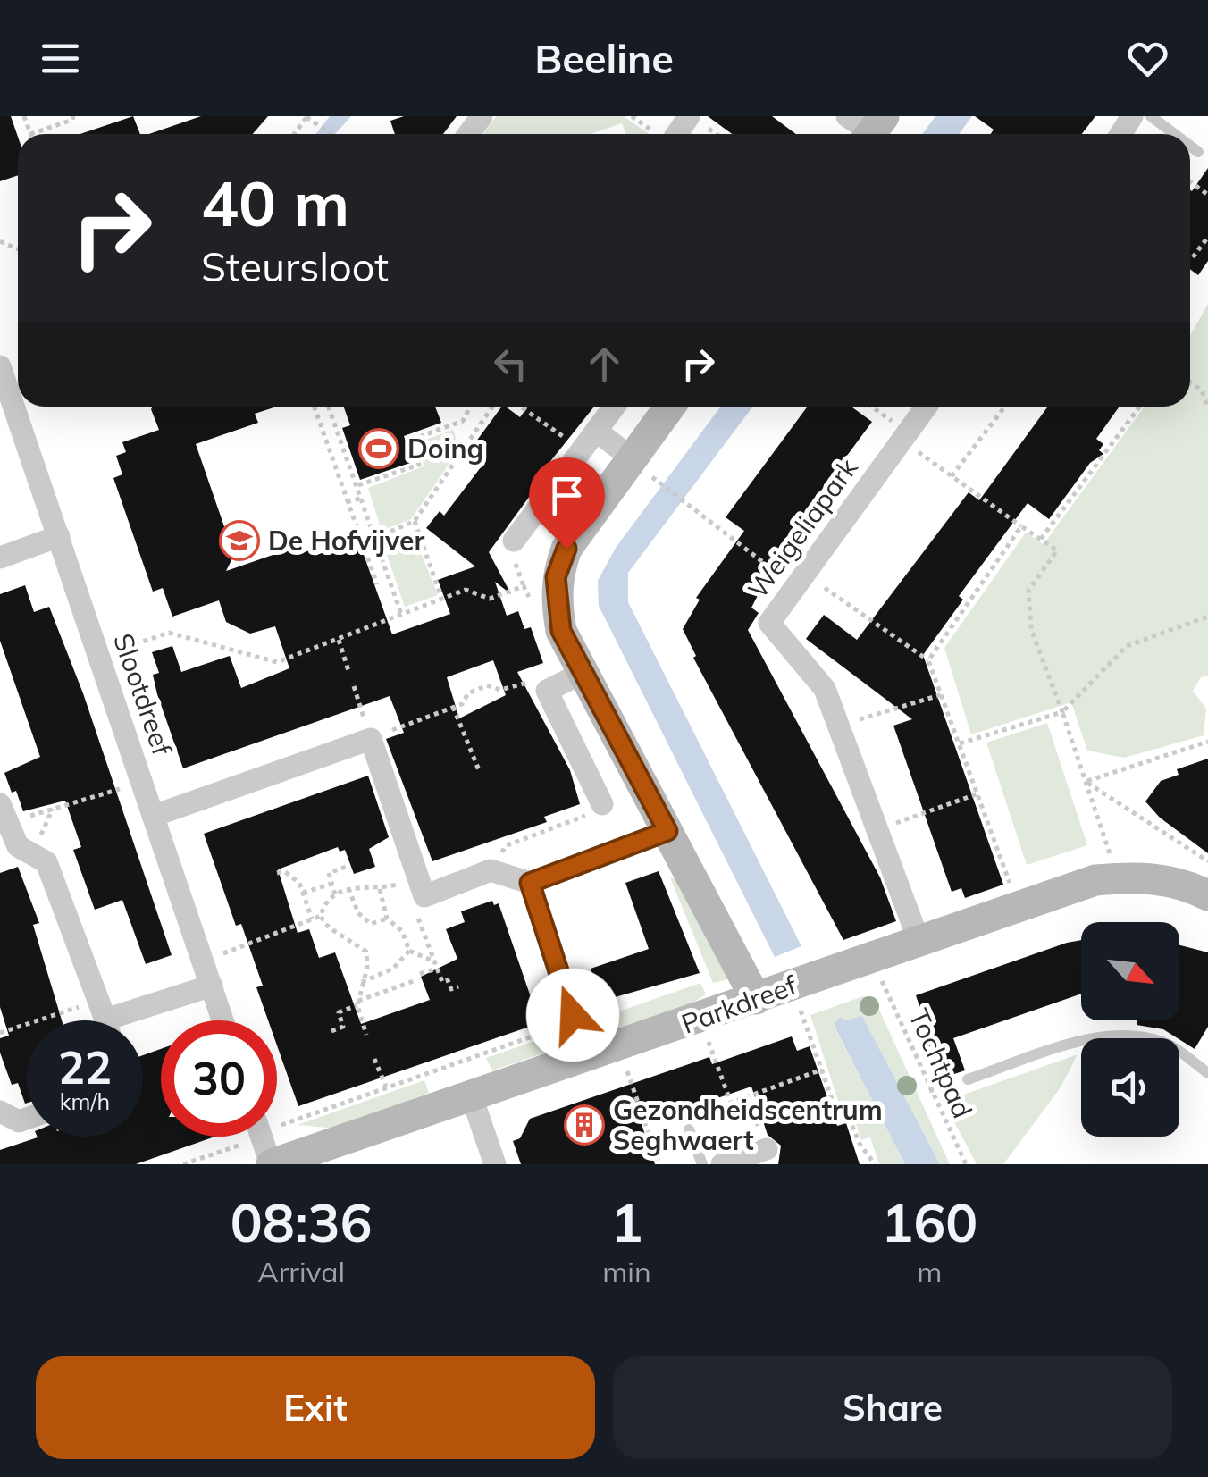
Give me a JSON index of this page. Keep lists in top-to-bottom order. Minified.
{"streets":{"street":["Weigeliapark","Slootdreef","Parkdreef"],"path":["Tochtpad"]},"crossings":[["Weigeliapark","Parkdreef"]],"places":{"sports":["Doing"],"school or university":["De Hofvijver"],"building":["Gezondheidscentrum Seghwaert"]},"north":"bottom right","page":{"header":"Beeline","turn":["40 m","Steursloot"],"speed":"22 km/h","limit":"30","eta":["08:36","Arrival","1","min","160","m"],"buttons":["Exit","Share"]}}
